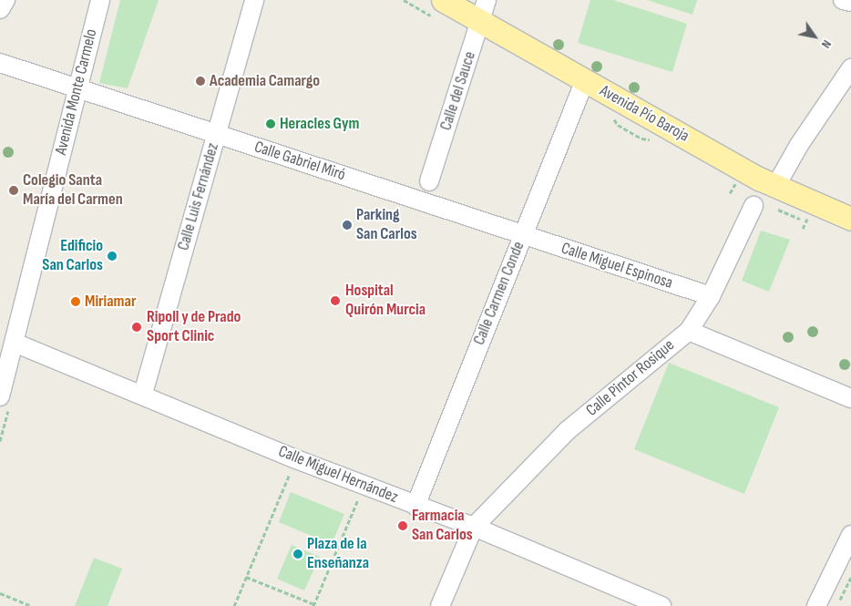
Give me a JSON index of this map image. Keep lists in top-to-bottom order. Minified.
{"streets":{"main road":["Avenida Pío Baroja"],"street":["Calle del Sauce","Avenida Monte Carmelo","Calle Gabriel Miró","Calle Luis Fernández","Calle Miguel Espinosa","Calle Carmen Conde","Calle Pintor Rosique","Calle Miguel Hernández"]},"crossings":[["Calle del Sauce","Avenida Pío Baroja"],["Avenida Monte Carmelo","Calle Gabriel Miró"],["Avenida Monte Carmelo","Calle Miguel Hernández"],["Avenida Pío Baroja","Calle Carmen Conde"],["Calle Gabriel Miró","Calle Luis Fernández"],["Calle Gabriel Miró","Calle Miguel Espinosa"],["Calle Gabriel Miró","Calle Carmen Conde"],["Calle Luis Fernández","Calle Miguel Hernández"],["Calle Miguel Espinosa","Calle Carmen Conde"],["Calle Miguel Espinosa","Calle Pintor Rosique"],["Calle Carmen Conde","Calle Miguel Hernández"],["Calle Pintor Rosique","Calle Miguel Hernández"]],"places":["Academia Camargo","Heracles Gym","Colegio Santa María del Carmen","Parking San Carlos","Edificio San Carlos","Hospital Quirón Murcia","Miriamar","Ripoll y de Prado Sport Clinic","Farmacia San Carlos","Plaza de la Enseñanza"],"north":"bottom right"}
